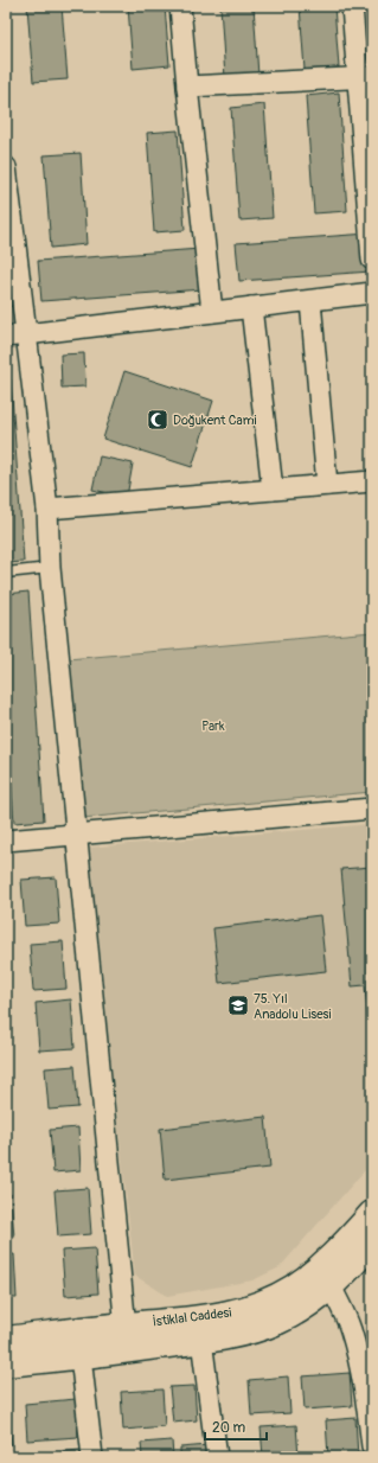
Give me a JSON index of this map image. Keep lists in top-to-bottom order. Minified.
{"streets":{"street":["İstiklal Caddesi"]},"parks":["Park"],"places":{"mosque":["Doğukent Cami"],"school or university":["75. Yıl Anadolu Lisesi"]},"scale_bar":"20 m"}
